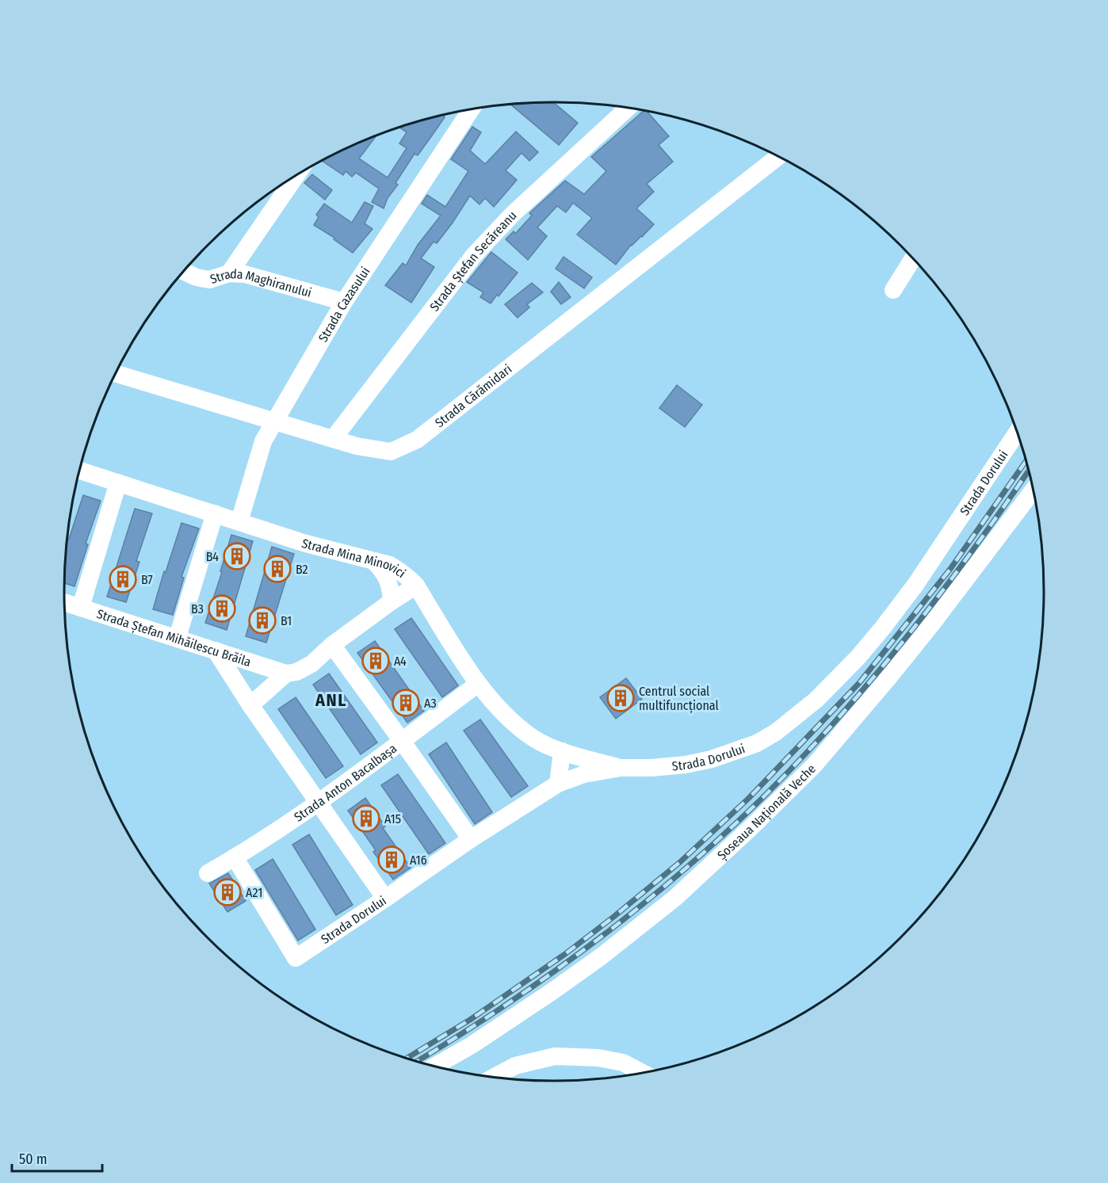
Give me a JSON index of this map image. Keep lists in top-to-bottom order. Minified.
{"streets":{"street":["Strada Ștefan Secăreanu","Strada Maghiranului","Strada Cazasului","Strada Cărămidari","Strada Dorului","Strada Mina Minovici","Strada Ștefan Mihăilescu Brăila","Strada Anton Bacalbașa","Șoseaua Națională Veche"]},"crossings":[["Strada Ștefan Secăreanu","Strada Cărămidari"],["Strada Maghiranului","Strada Cazasului"],["Strada Cazasului","Strada Cărămidari"],["Strada Cazasului","Strada Mina Minovici"],["Strada Dorului","Strada Mina Minovici"],["Strada Dorului","Strada Anton Bacalbașa"],["Strada Mina Minovici","Strada Anton Bacalbașa"]],"districts":["ANL"],"places":{"building":["B4","B2","B7","B3","B1","A4","Centrul social multifuncțional","A3","A15","A16","A21"]},"scale_bar":"50 m"}
